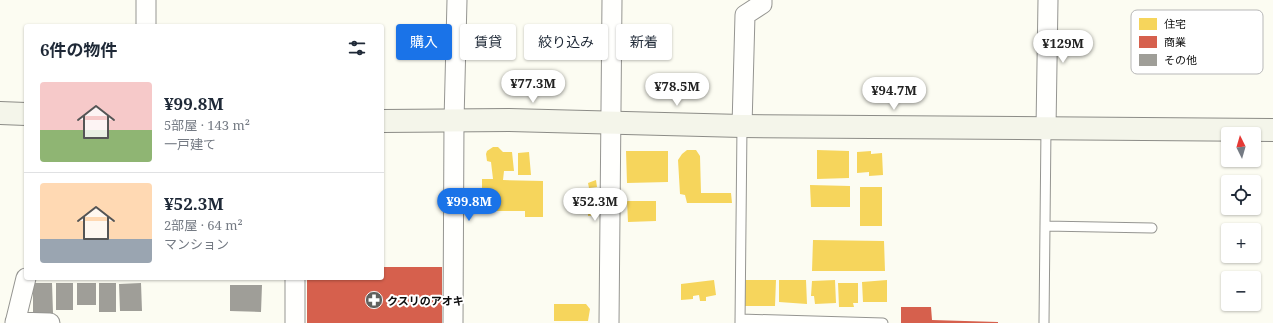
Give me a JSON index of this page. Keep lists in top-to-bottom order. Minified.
{"places":{"pharmacy":["クスリのアオキ"]},"legend":["住宅","商業","その他"],"north":"top","page":{"chip":["購入","賃貸","絞り込み","新着"],"heading":"6件の物件","price":["¥129M","¥77.3M","¥78.5M","¥94.7M","¥99.8M","¥52.3M"],"list":[{"name":"¥99.8M","note":"5部屋 · 143 m² · 一戸建て"},{"name":"¥52.3M","note":"2部屋 · 64 m² · マンション"}],"map_buttons":["+","−"]}}
